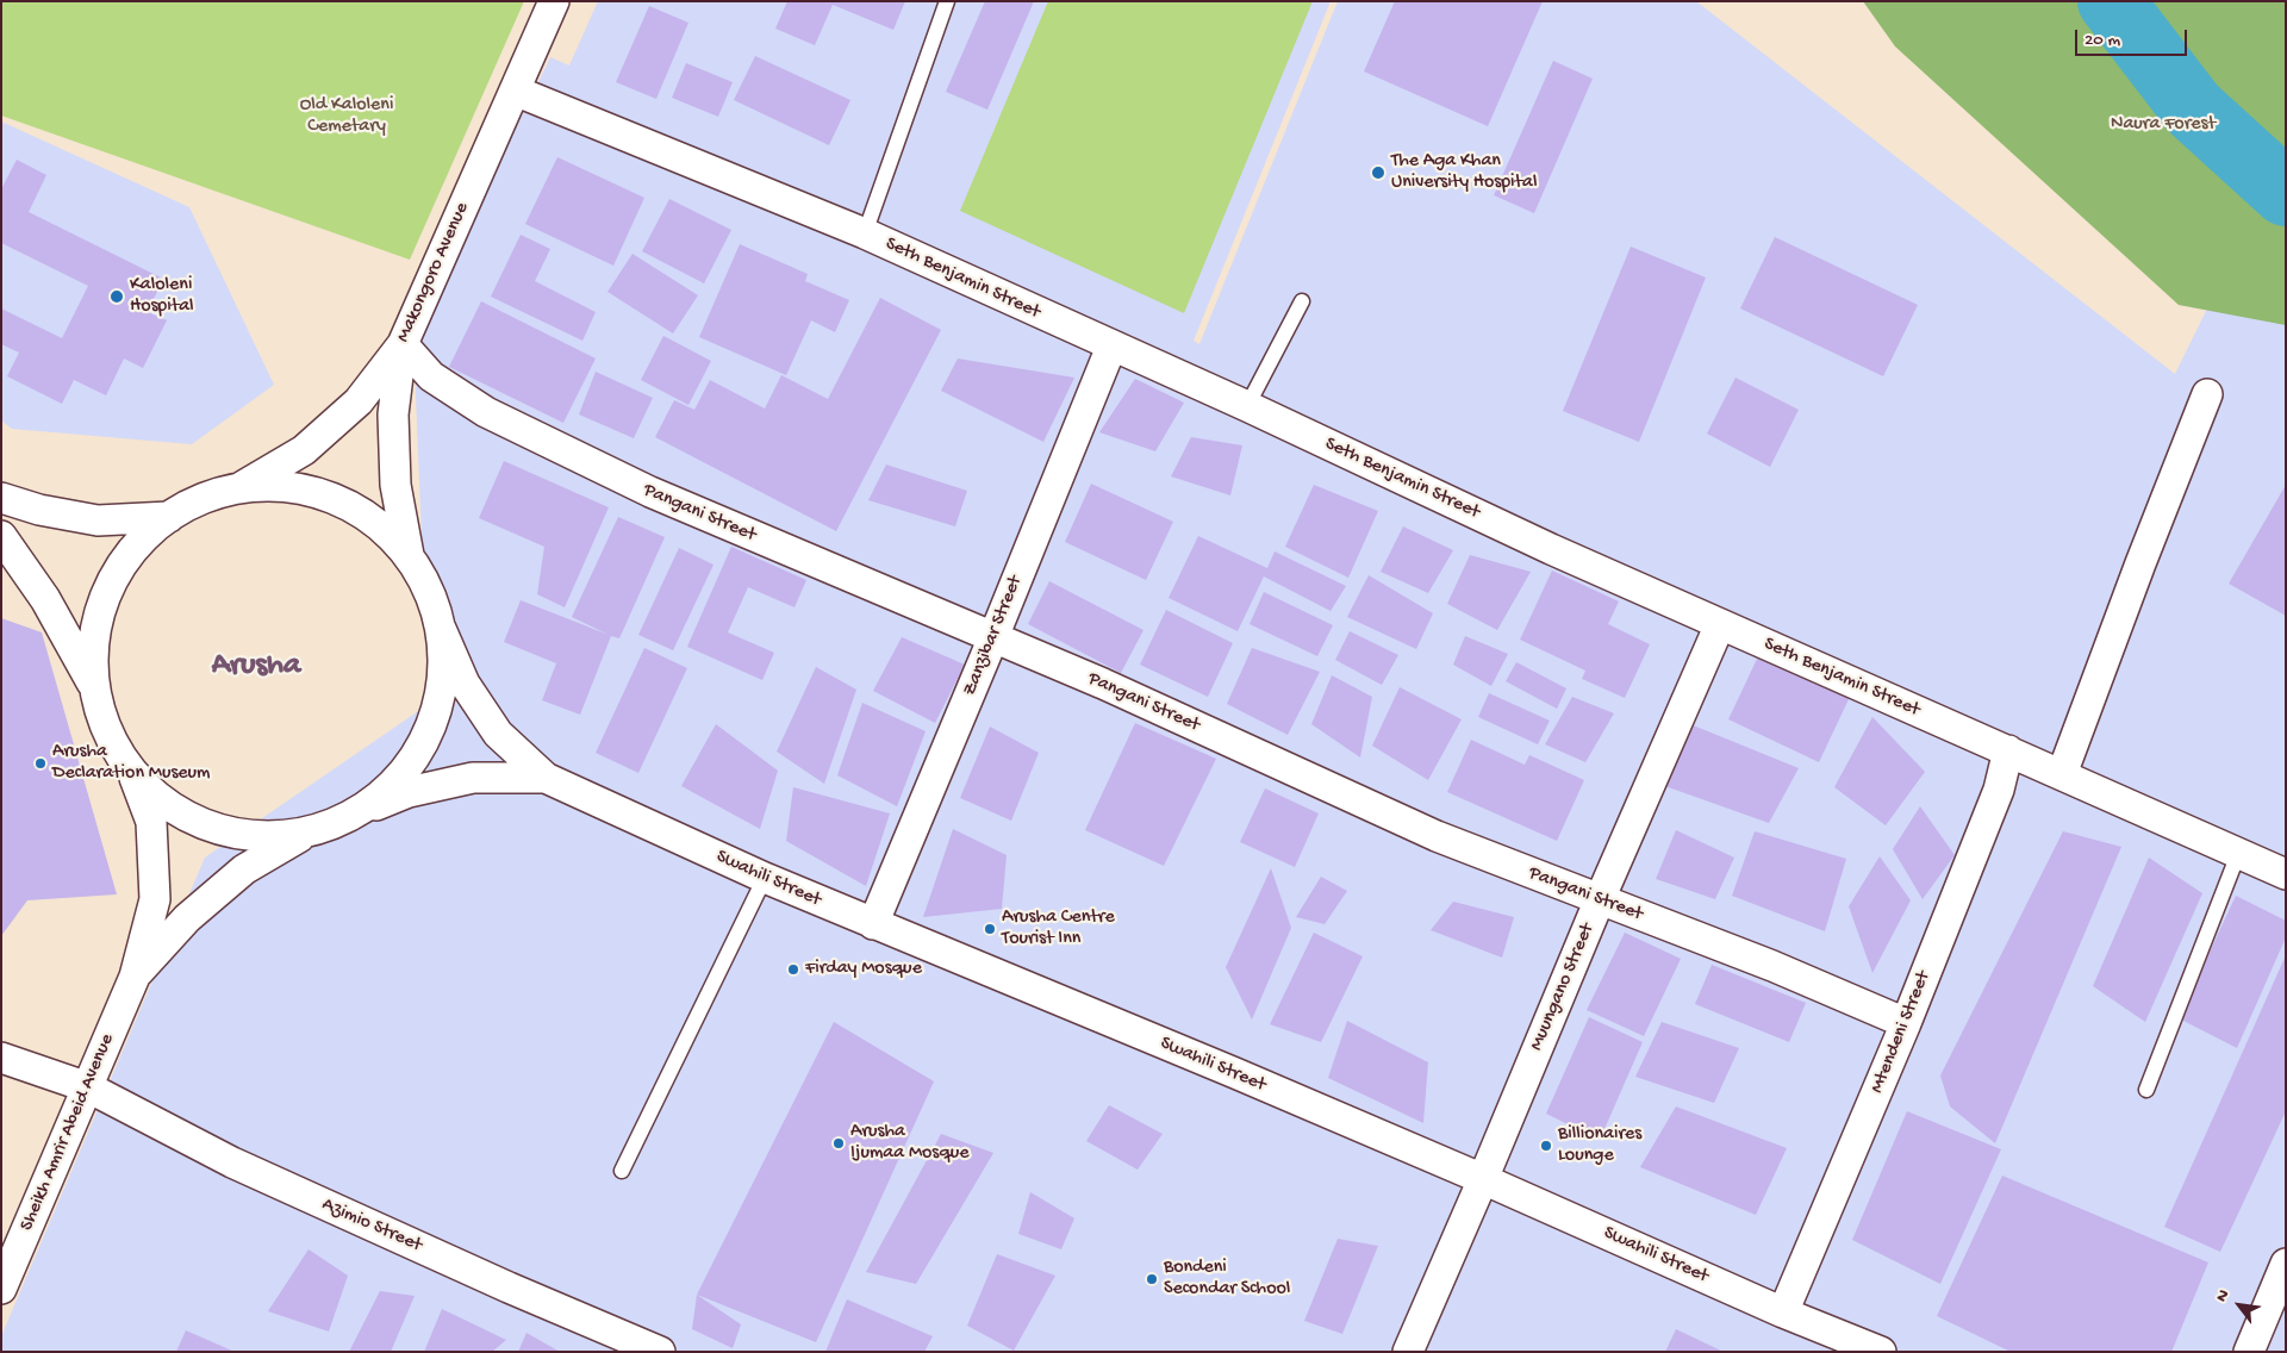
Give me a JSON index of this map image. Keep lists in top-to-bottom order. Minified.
{"streets":{"street":["Makongoro Avenue","Seth Benjamin Street","Pangani Street","Zanzibar Street","Swahili Street","Muungano Street","Mtendeni Street","Sheikh Amrir Abeid Avenue","Azimio Street"]},"crossings":[["Makongoro Avenue","Seth Benjamin Street"],["Makongoro Avenue","Pangani Street"],["Seth Benjamin Street","Zanzibar Street"],["Seth Benjamin Street","Muungano Street"],["Seth Benjamin Street","Mtendeni Street"],["Pangani Street","Zanzibar Street"],["Pangani Street","Muungano Street"],["Pangani Street","Mtendeni Street"],["Zanzibar Street","Swahili Street"],["Swahili Street","Muungano Street"],["Swahili Street","Mtendeni Street"],["Sheikh Amrir Abeid Avenue","Azimio Street"]],"districts":["Arusha"],"parks":["Old Kaloleni Cemetary","Naura Forest"],"places":["The Aga Khan University Hospital","Kaloleni Hospital","Arusha Declaration Museum","Arusha Centre Tourist Inn","Firday Mosque","Arusha Ijumaa Mosque","Billionaires Lounge","Bondeni Secondar School"],"scale_bar":"20 m","north":"top left"}
